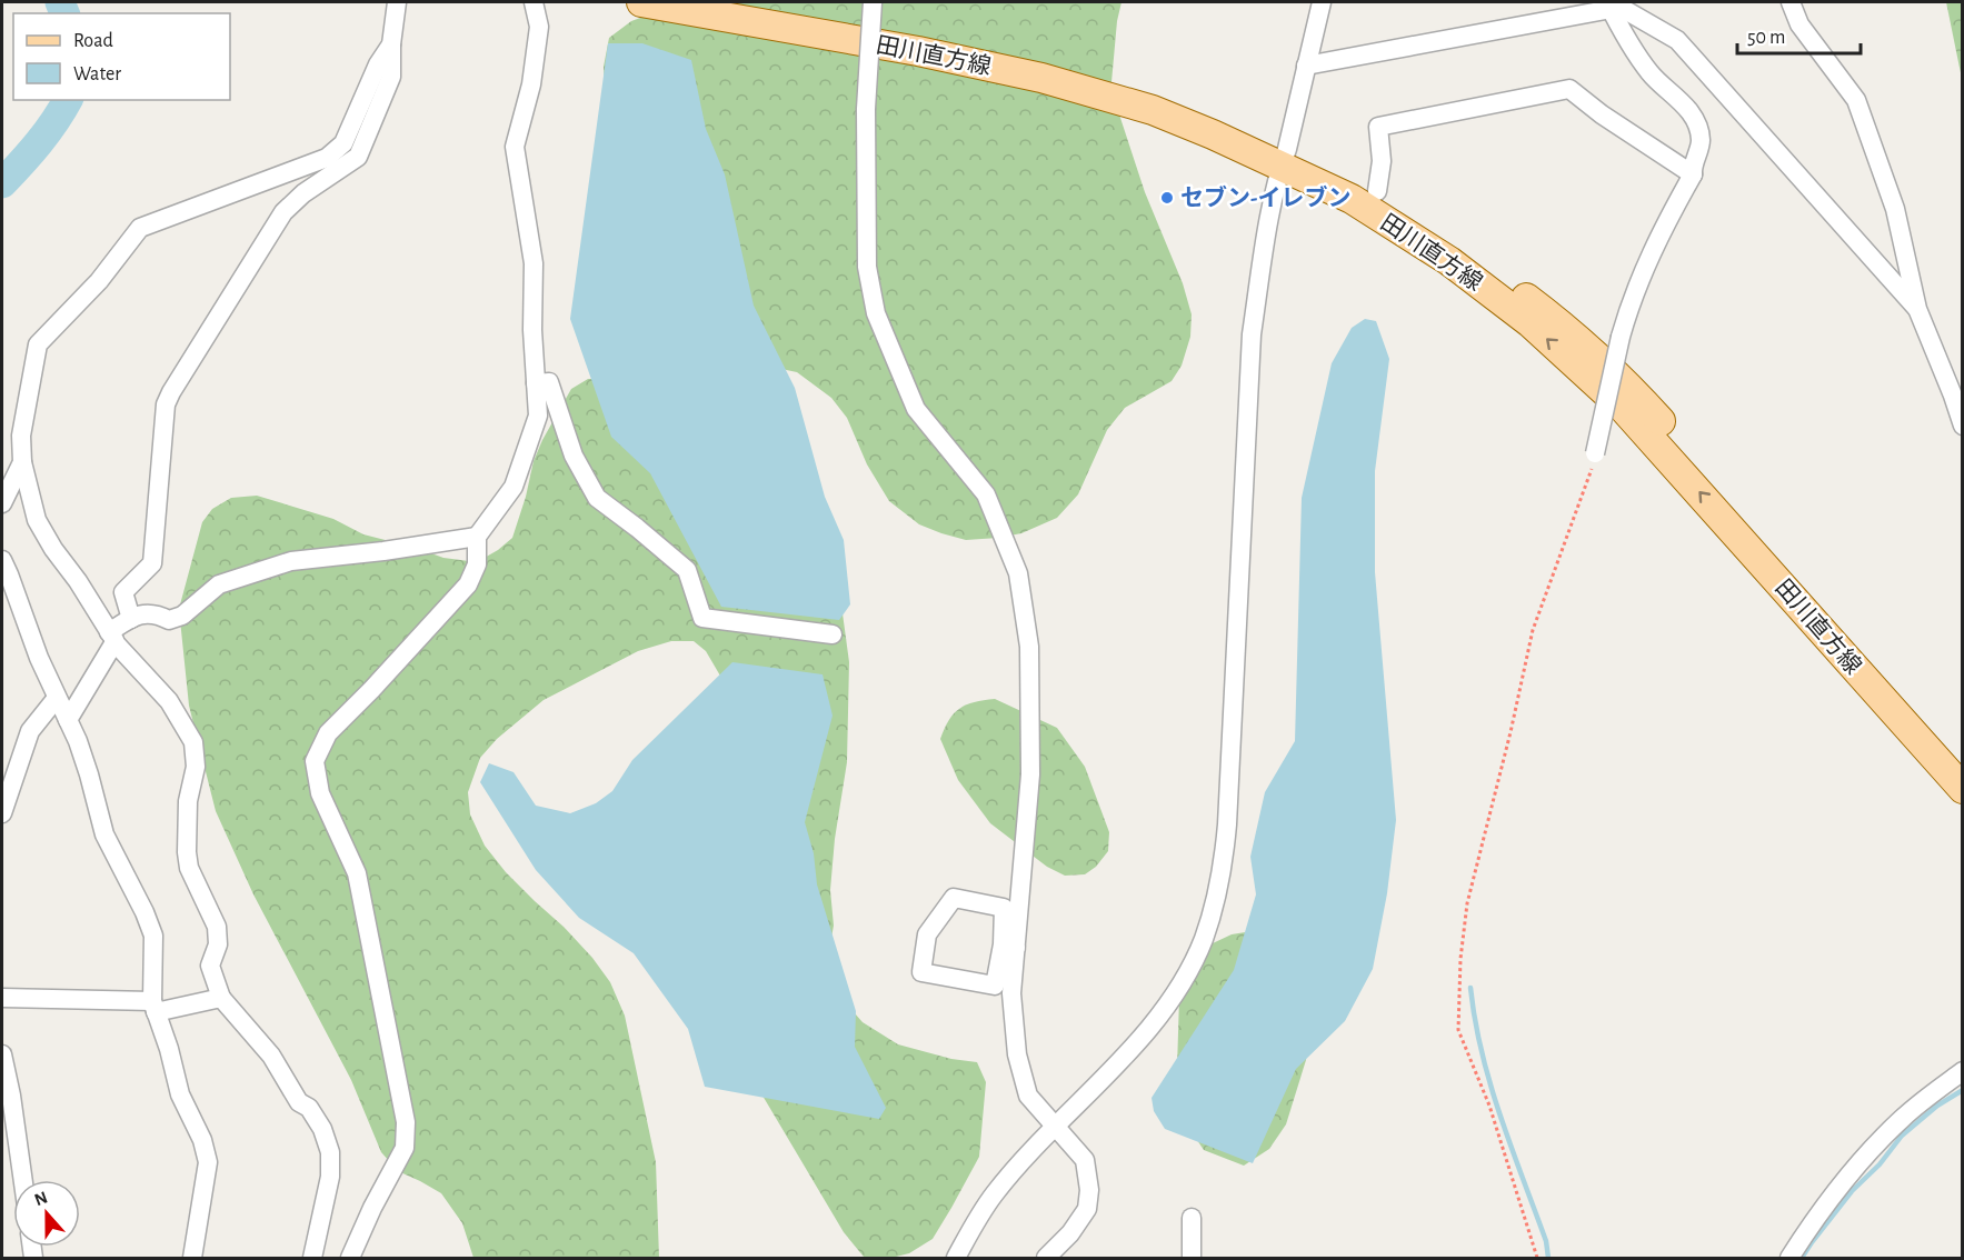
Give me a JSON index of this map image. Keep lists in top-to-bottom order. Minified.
{"streets":{"main road":["田川直方線"]},"places":["セブン-イレブン"],"legend":["Road","Water"],"scale_bar":"50 m","north":"top"}
